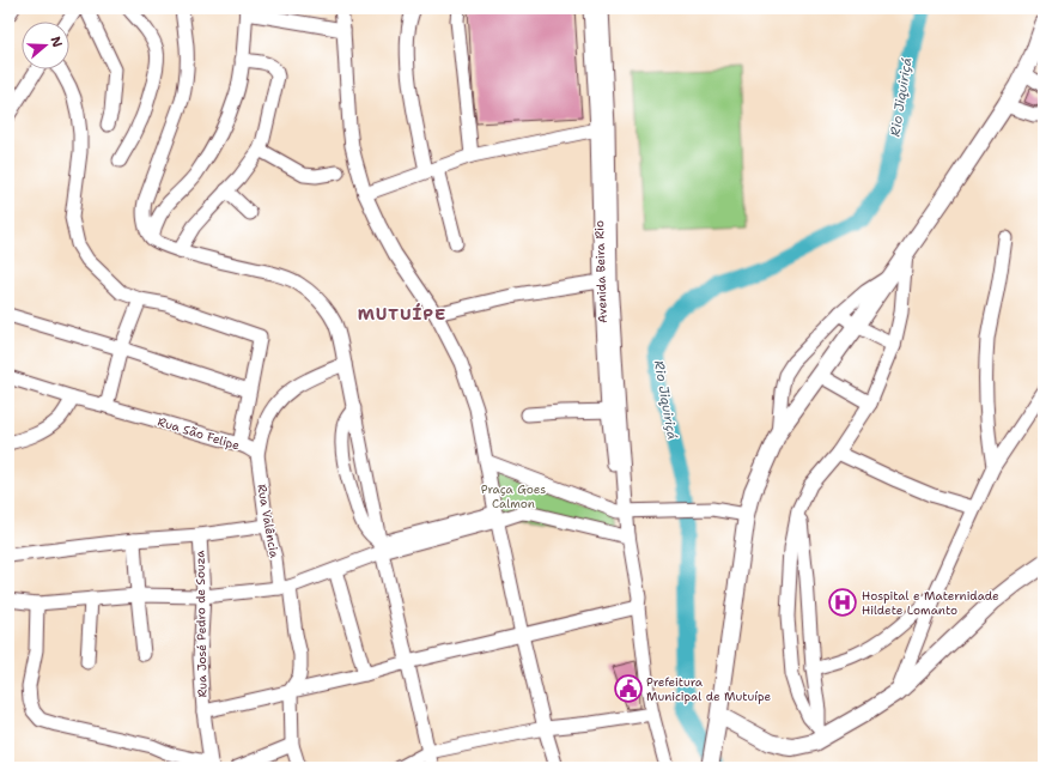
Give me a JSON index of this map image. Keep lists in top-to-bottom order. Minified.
{"streets":{"street":["Avenida Beira Rio","Rua São Felipe","Rua Valência","Rua José Pedro de Souza"]},"crossings":[["Rua São Felipe","Rua Valência"]],"districts":["MUTUÍPE"],"water":["Rio Jiquiriçá"],"parks":["Praça Goes Calmon"],"places":{"hospital":["Hospital e Maternidade Hildete Lomanto"],"public building":["Prefeitura Municipal de Mutuípe"]},"north":"right"}
